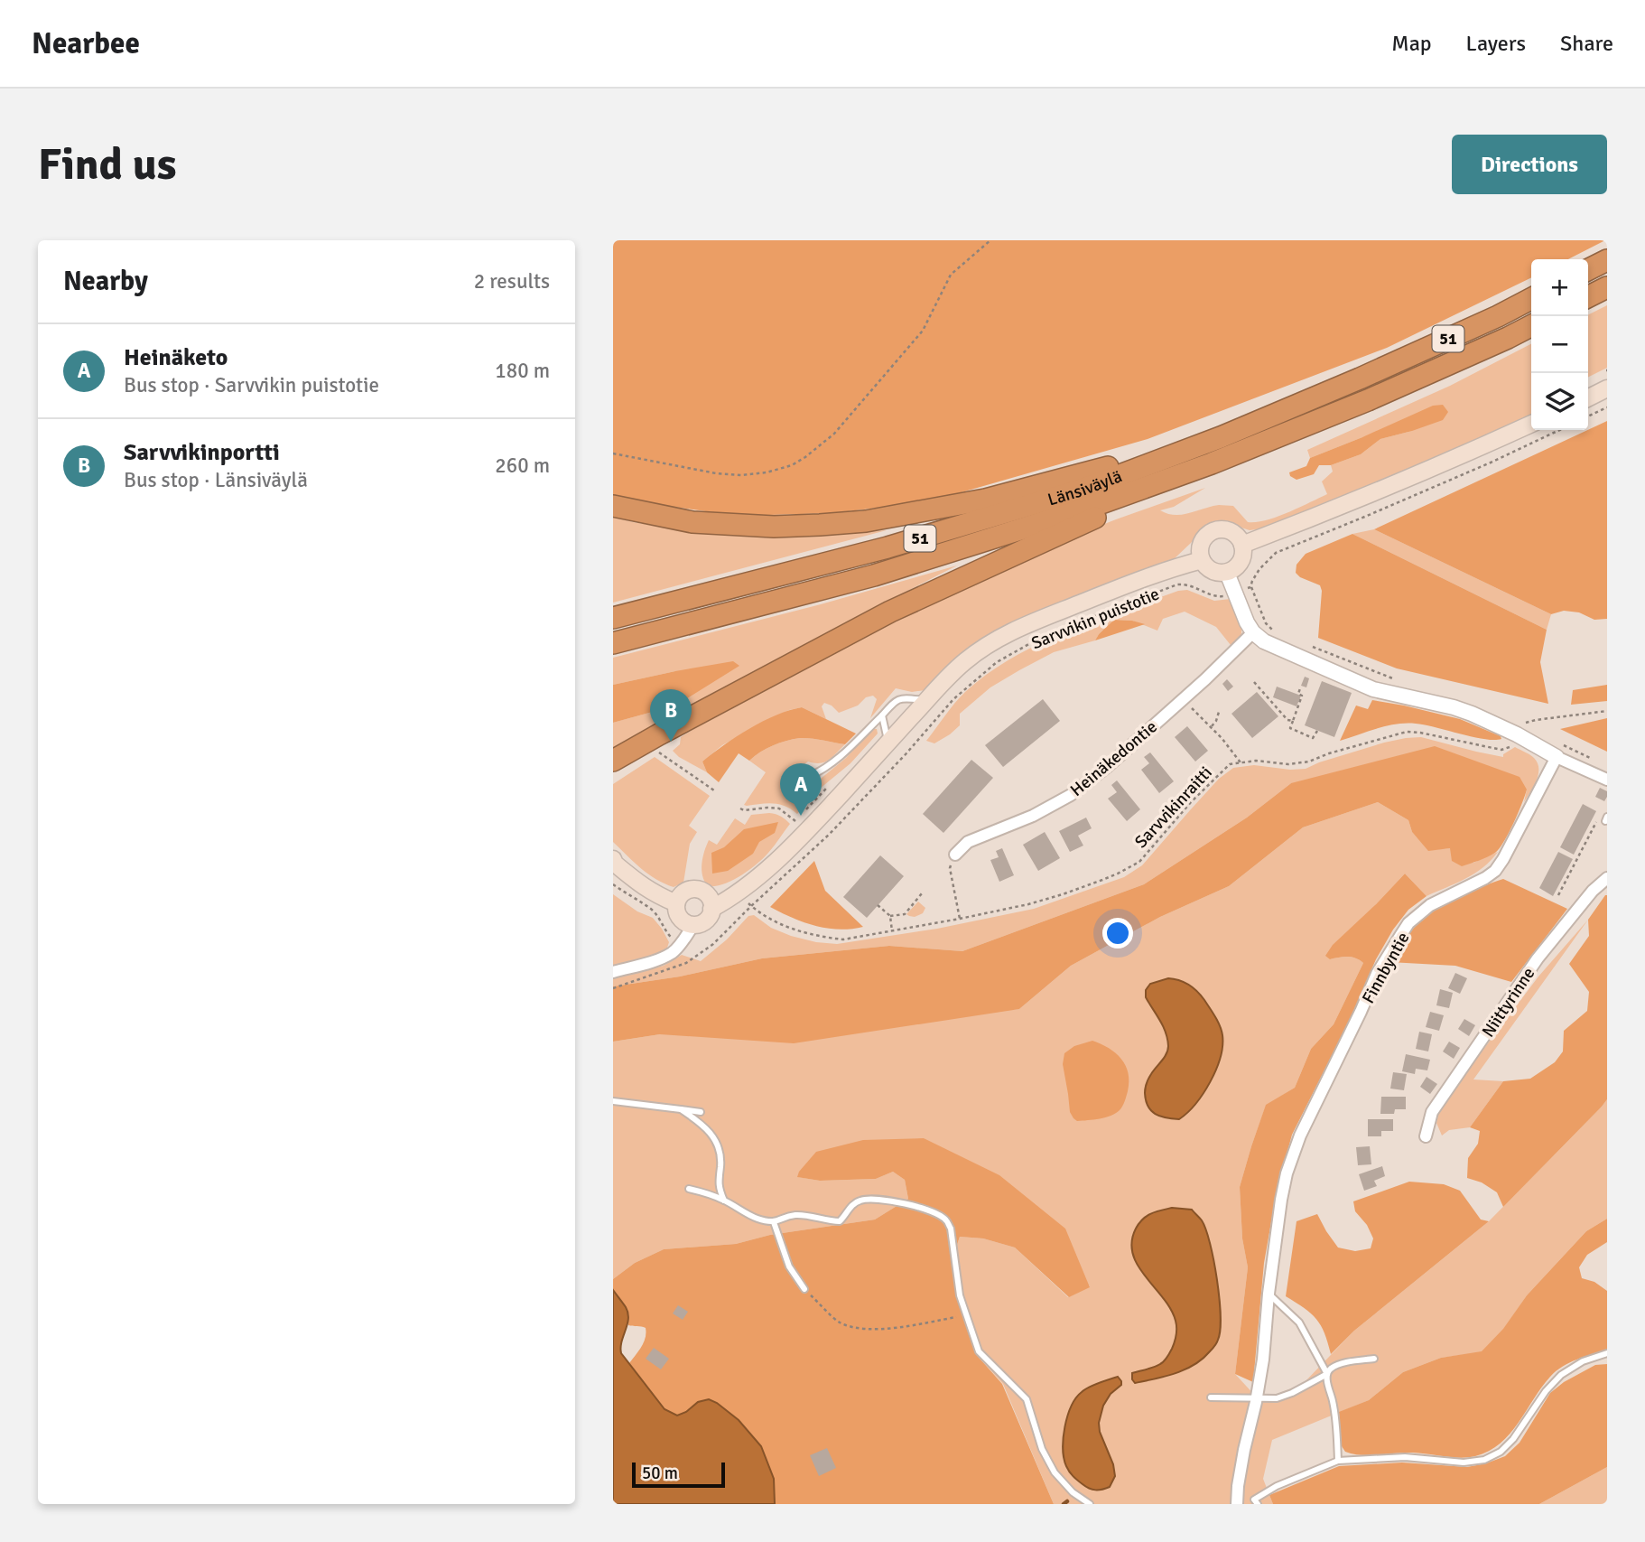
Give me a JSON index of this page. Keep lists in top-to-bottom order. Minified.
{"streets":{"highway":["51","Länsiväylä"],"main road":["Sarvvikin puistotie"],"street":["Heinäkedontie","Finnbyntie","Niittyrinne"],"path":["Sarvvikinraitti"]},"crossings":[["Sarvvikin puistotie","Sarvvikinraitti"]],"scale_bar":"50 m","page":{"header":"Nearbee","nav":["Map","Layers","Share"],"buttons":"Directions","title":"Find us","heading":["Nearby","2 results"],"map_buttons":["+","−"],"list":[{"mark":"A","name":"Heinäketo","note":"Bus stop · Sarvvikin puistotie","value":"180 m"},{"mark":"B","name":"Sarvvikinportti","note":"Bus stop · Länsiväylä","value":"260 m"}],"pins":["B","A"],"scale":"50 m"}}
